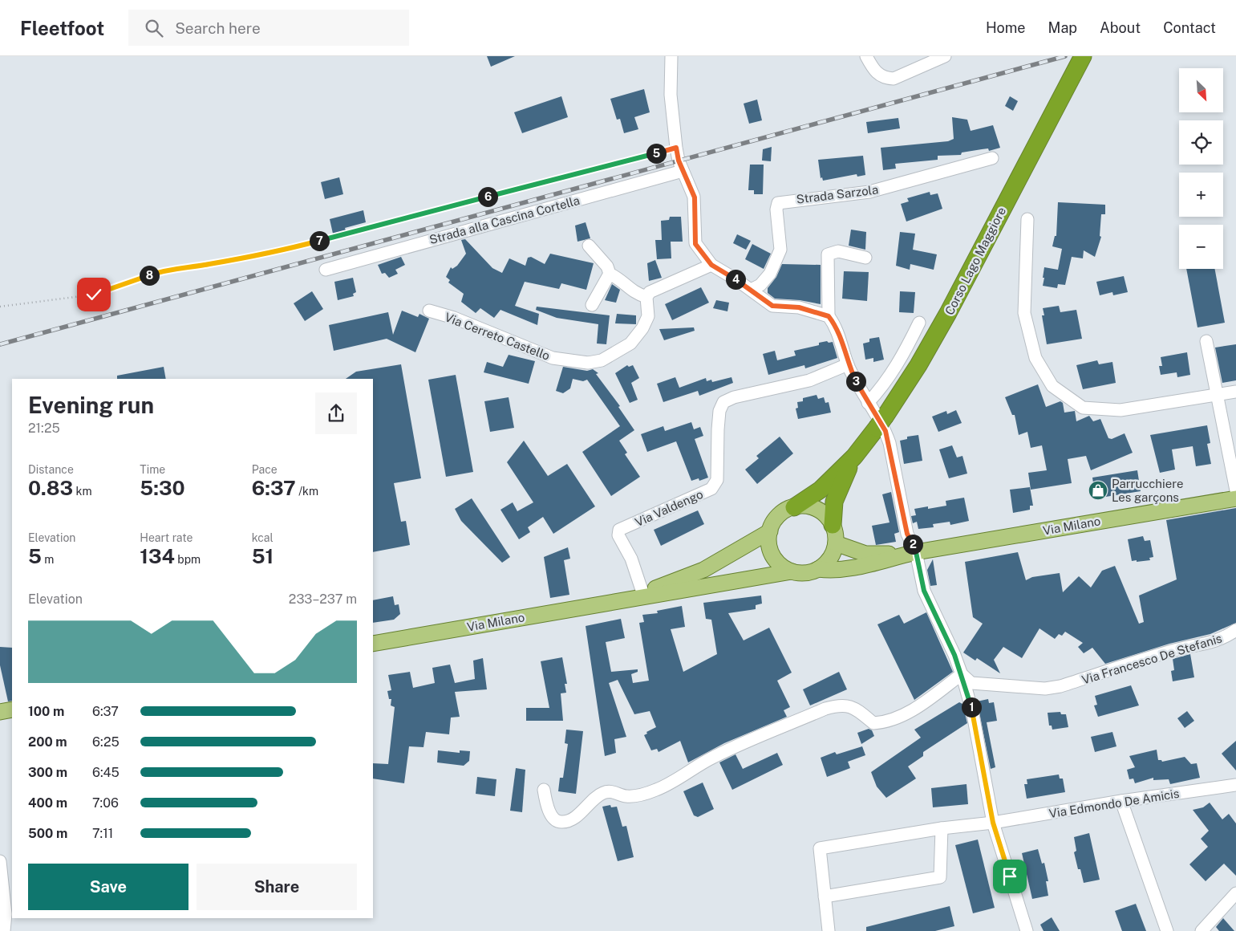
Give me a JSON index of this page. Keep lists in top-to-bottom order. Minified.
{"streets":{"highway":["Corso Lago Maggiore"],"main road":["Via Milano"],"street":["Strada Sarzola","Strada alla Cascina Cortella","Via Cerreto Castello","Via Valdengo","Via Francesco De Stefanis","Via Edmondo De Amicis"]},"crossings":[["Corso Lago Maggiore","Via Milano"],["Via Valdengo","Via Milano"]],"places":{"shop":["Parrucchiere Les garçons"]},"north":"bottom right","page":{"header":"Fleetfoot","search":"Search here","nav":["Home","Map","About","Contact"],"map_buttons":["+","−"],"pins":["5","6","7","8","4","3","2","1"],"heading":["Evening run","21:25"],"stats":[["Distance","0.83 km"],["Time","5:30"],["Pace","6:37 /km"],["Elevation","5 m"],["Heart rate","134 bpm"],["kcal","51"]],"chart":["Elevation","233–237 m"],"list":[{"name":"100 m","note":"6:37"},{"name":"200 m","note":"6:25"},{"name":"300 m","note":"6:45"},{"name":"400 m","note":"7:06"},{"name":"500 m","note":"7:11"}],"buttons":["Save","Share"]}}
